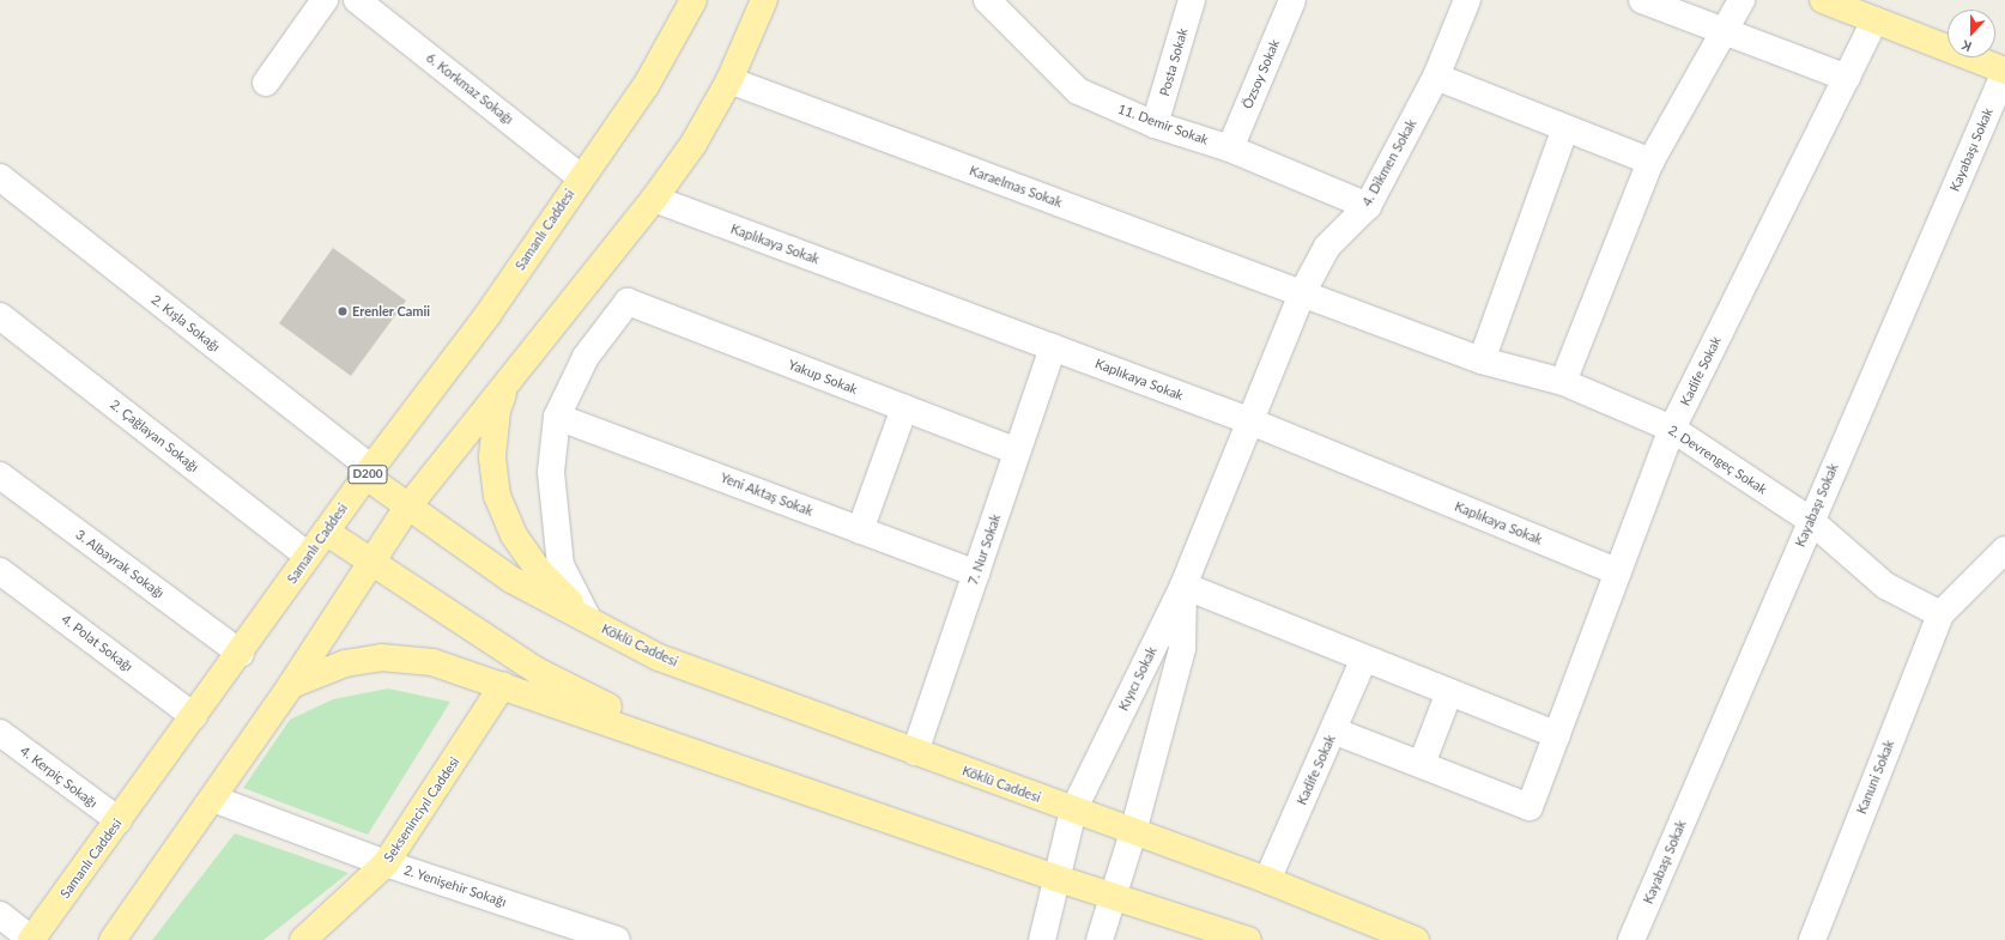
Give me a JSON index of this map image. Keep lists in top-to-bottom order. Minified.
{"streets":{"main road":["Samanlı Caddesi","D200","Köklü Caddesi","Sekseninciyıl Caddesi"],"street":["Posta Sokak","Özsoy Sokak","6. Korkmaz Sokağı","11. Demir Sokak","Kayabaşı Sokak","4. Dikmen Sokak","Karaelmas Sokak","Kaplıkaya Sokak","2. Kışla Sokağı","Kadife Sokak","Yakup Sokak","2. Çağlayan Sokağı","2. Devrengeç Sokak","Yeni Aktaş Sokak","7. Nur Sokak","3. Albayrak Sokağı","4. Polat Sokağı","Kıyıcı Sokak","4. Kerpiç Sokağı","Kanuni Sokak","2. Yenişehir Sokağı"]},"crossings":[["Posta Sokak","11. Demir Sokak"],["Özsoy Sokak","11. Demir Sokak"],["6. Korkmaz Sokağı","Samanlı Caddesi"],["11. Demir Sokak","4. Dikmen Sokak"],["Kayabaşı Sokak","2. Devrengeç Sokak"],["4. Dikmen Sokak","Karaelmas Sokak"],["4. Dikmen Sokak","Kaplıkaya Sokak"],["4. Dikmen Sokak","2. Devrengeç Sokak"],["4. Dikmen Sokak","Kıyıcı Sokak"],["Karaelmas Sokak","2. Devrengeç Sokak"],["Samanlı Caddesi","2. Kışla Sokağı"],["Samanlı Caddesi","2. Çağlayan Sokağı"],["Samanlı Caddesi","3. Albayrak Sokağı"],["Samanlı Caddesi","4. Polat Sokağı"],["Samanlı Caddesi","Köklü Caddesi"],["Samanlı Caddesi","4. Kerpiç Sokağı"],["Kaplıkaya Sokak","Kadife Sokak"],["Kaplıkaya Sokak","7. Nur Sokak"],["Kaplıkaya Sokak","Kıyıcı Sokak"],["2. Kışla Sokağı","Köklü Caddesi"],["Kadife Sokak","2. Devrengeç Sokak"],["Kadife Sokak","Köklü Caddesi"],["Yakup Sokak","Yeni Aktaş Sokak"],["Yakup Sokak","7. Nur Sokak"],["2. Devrengeç Sokak","Kanuni Sokak"],["Yeni Aktaş Sokak","7. Nur Sokak"],["7. Nur Sokak","Köklü Caddesi"],["Köklü Caddesi","Kıyıcı Sokak"],["Sekseninciyıl Caddesi","2. Yenişehir Sokağı"]],"places":["Erenler Camii"],"north":"bottom"}
